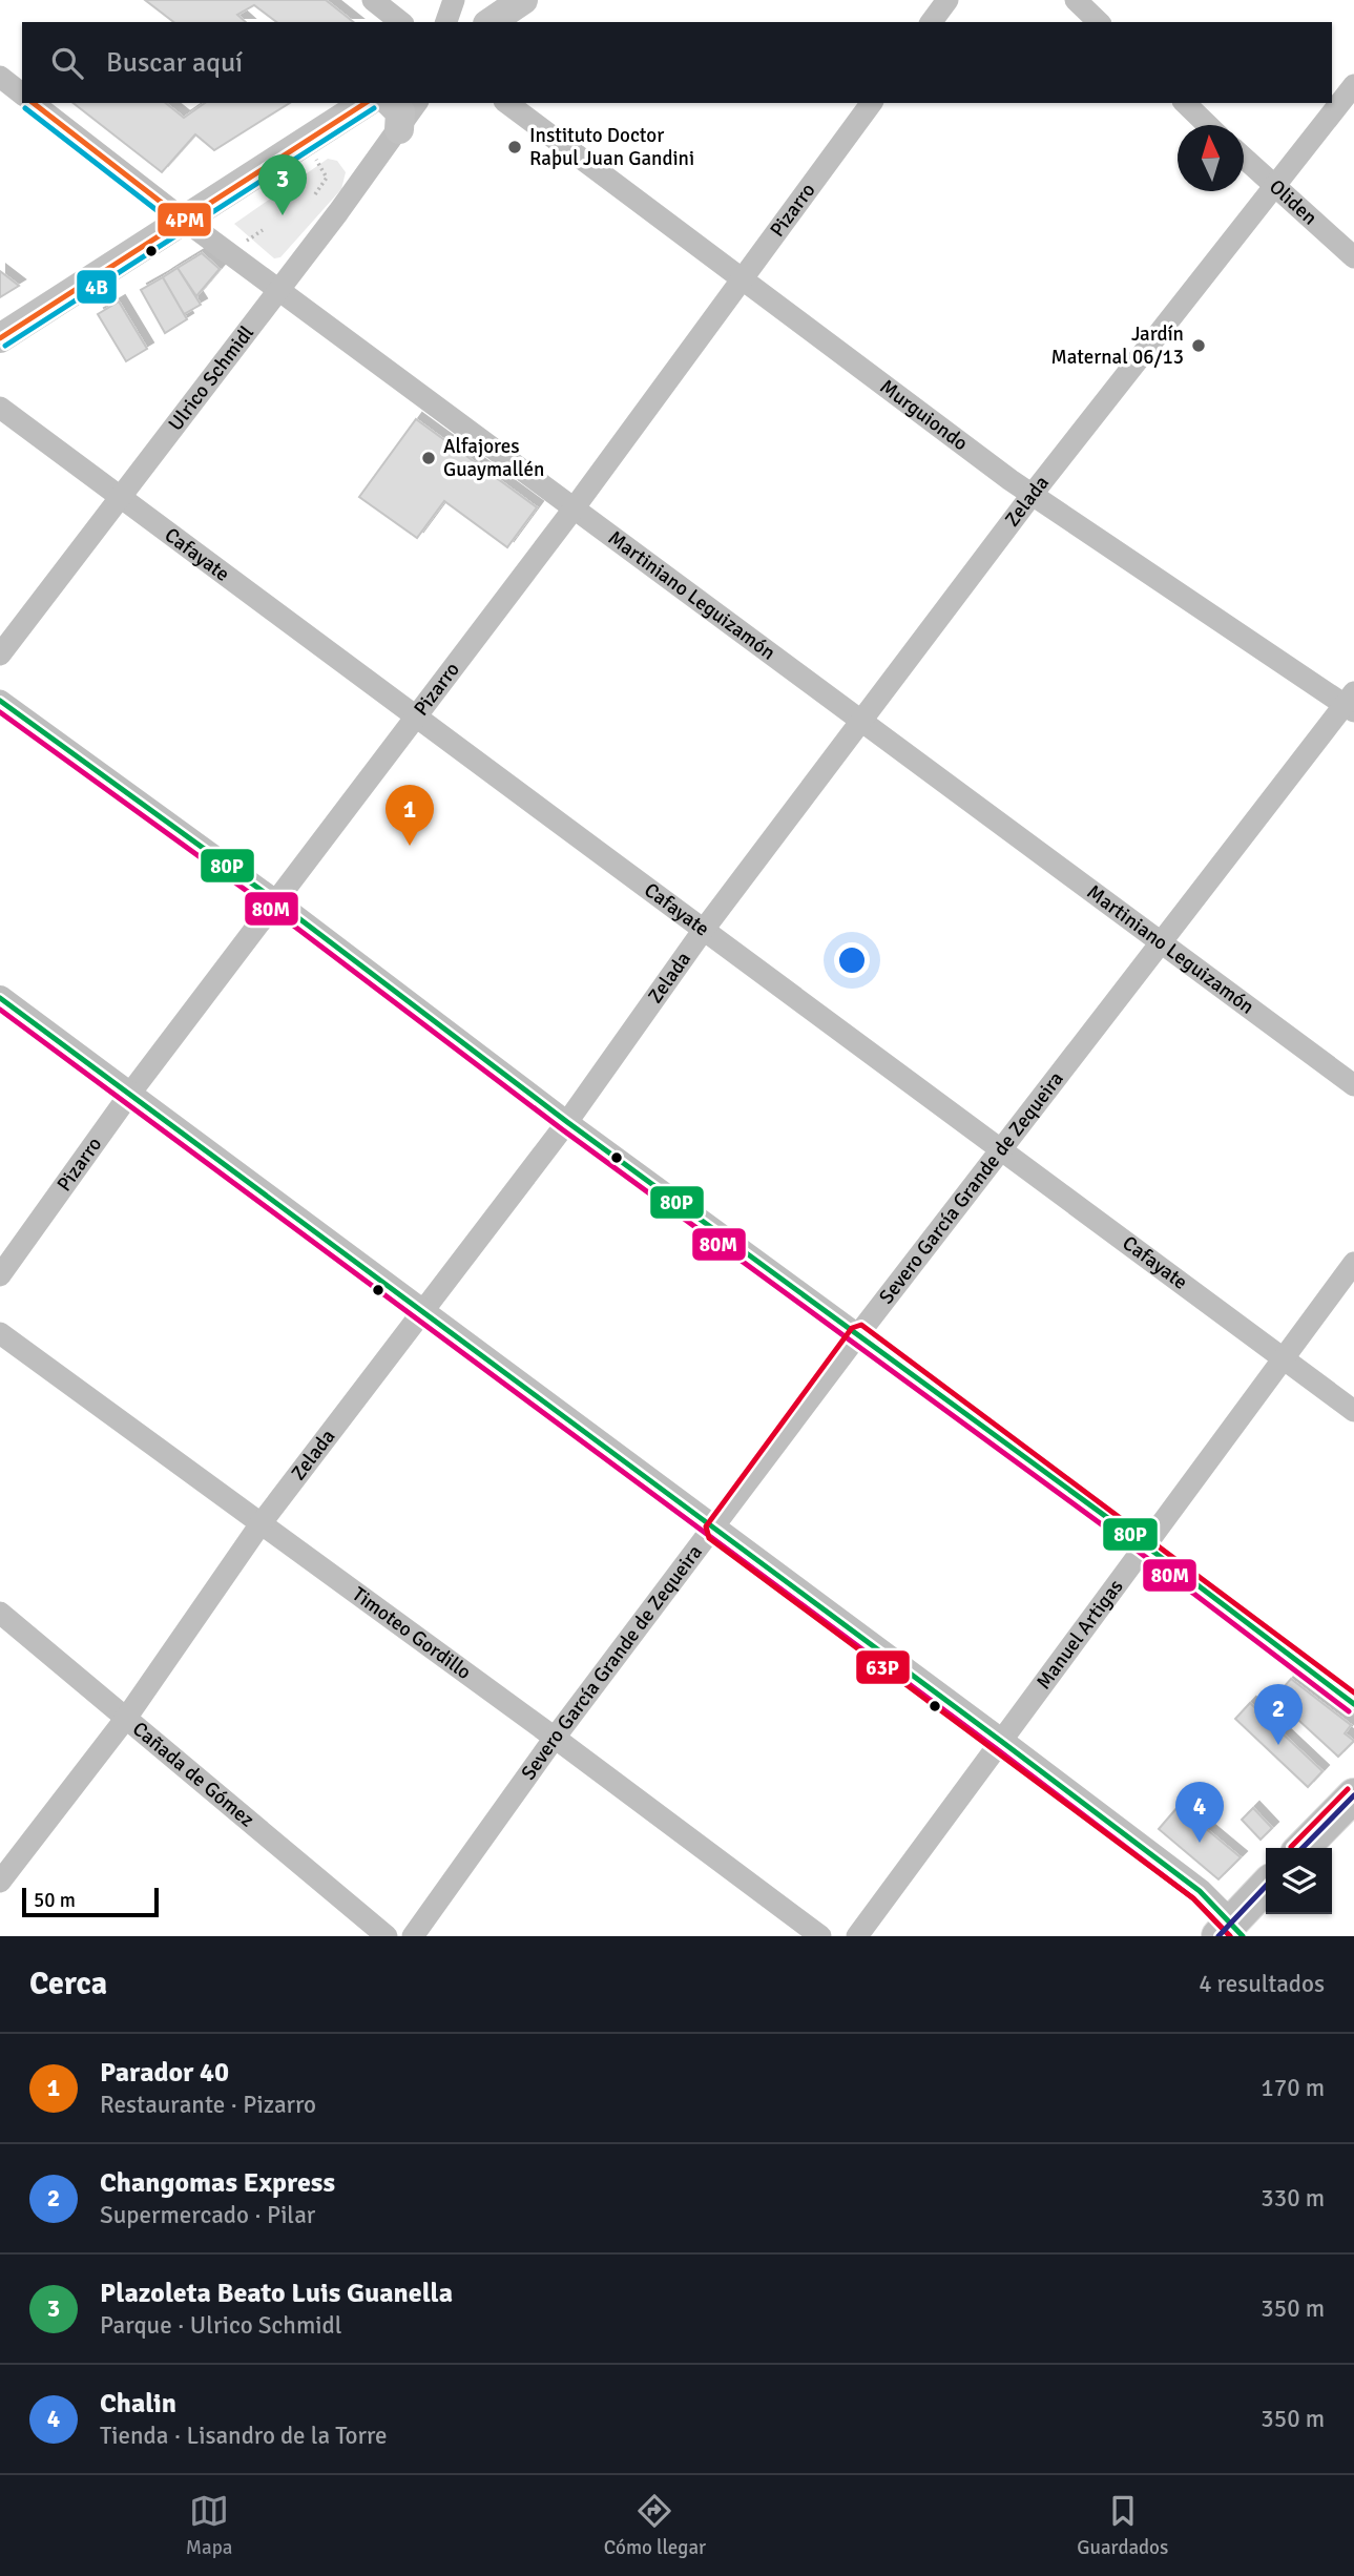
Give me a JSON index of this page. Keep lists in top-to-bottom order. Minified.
{"streets":{"street":["Oliden","Pizarro","Ulrico Schmidl","Murguiondo","Zelada","Cafayate","Martiniano Leguizamón","Severo García Grande de Zequeira","Timoteo Gordillo","Manuel Artigas","Cañada de Gómez"]},"crossings":[["Oliden","Zelada"],["Pizarro","Murguiondo"],["Pizarro","Cafayate"],["Pizarro","Martiniano Leguizamón"],["Ulrico Schmidl","Cafayate"],["Ulrico Schmidl","Martiniano Leguizamón"],["Murguiondo","Zelada"],["Murguiondo","Severo García Grande de Zequeira"],["Zelada","Cafayate"],["Zelada","Martiniano Leguizamón"],["Zelada","Timoteo Gordillo"],["Zelada","Cañada de Gómez"],["Cafayate","Severo García Grande de Zequeira"],["Cafayate","Manuel Artigas"],["Martiniano Leguizamón","Severo García Grande de Zequeira"],["Severo García Grande de Zequeira","Timoteo Gordillo"]],"places":["Instituto Doctor Raþul Juan Gandini","Jardín Maternal 06/13","Alfajores Guaymallén"],"lines":["transit line 4PM","transit line 4B","transit line 80P","transit line 80M","transit line 63P"],"scale_bar":"50 m","north":"top","page":{"search":"Buscar aquí","pins":["3","1","2","4"],"scale":"50 m","heading":["Cerca","4 resultados"],"list":[{"mark":"1","name":"Parador 40","note":"Restaurante · Pizarro","value":"170 m"},{"mark":"2","name":"Changomas Express","note":"Supermercado · Pilar","value":"330 m"},{"mark":"3","name":"Plazoleta Beato Luis Guanella","note":"Parque · Ulrico Schmidl","value":"350 m"},{"mark":"4","name":"Chalin","note":"Tienda · Lisandro de la Torre","value":"350 m"}],"nav":["Mapa","Cómo llegar","Guardados"]}}
